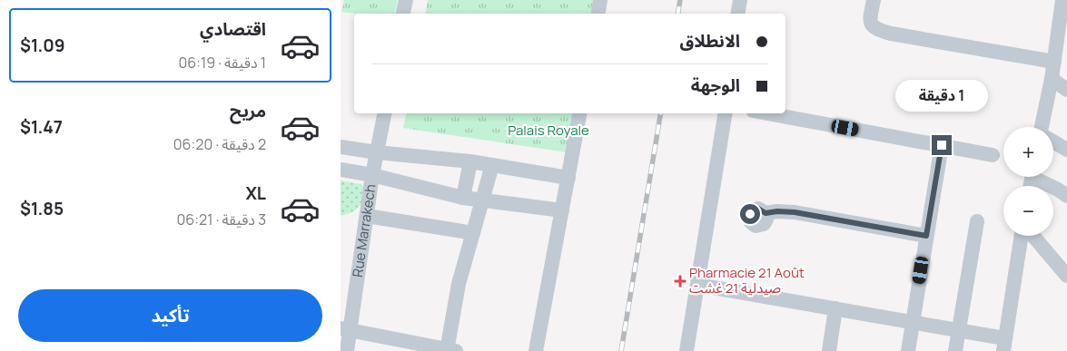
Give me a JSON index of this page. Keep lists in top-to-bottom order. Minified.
{"streets":{"street":["Rue Marrakech"]},"parks":["Palais Royale"],"places":{"health":["Pharmacie 21 Août صيدلية 21 غشت"]},"page":{"list":[{"name":"اقتصادي","note":"1 دقيقة · 06:19","value":"$1.09"},{"name":"مريح","note":"2 دقيقة · 06:20","value":"$1.47"},{"name":"XL","note":"3 دقيقة · 06:21","value":"$1.85"}],"banner":["الانطلاق","الوجهة"],"bubble":"1 دقيقة","map_buttons":["+","−"],"buttons":"تأكيد"}}
